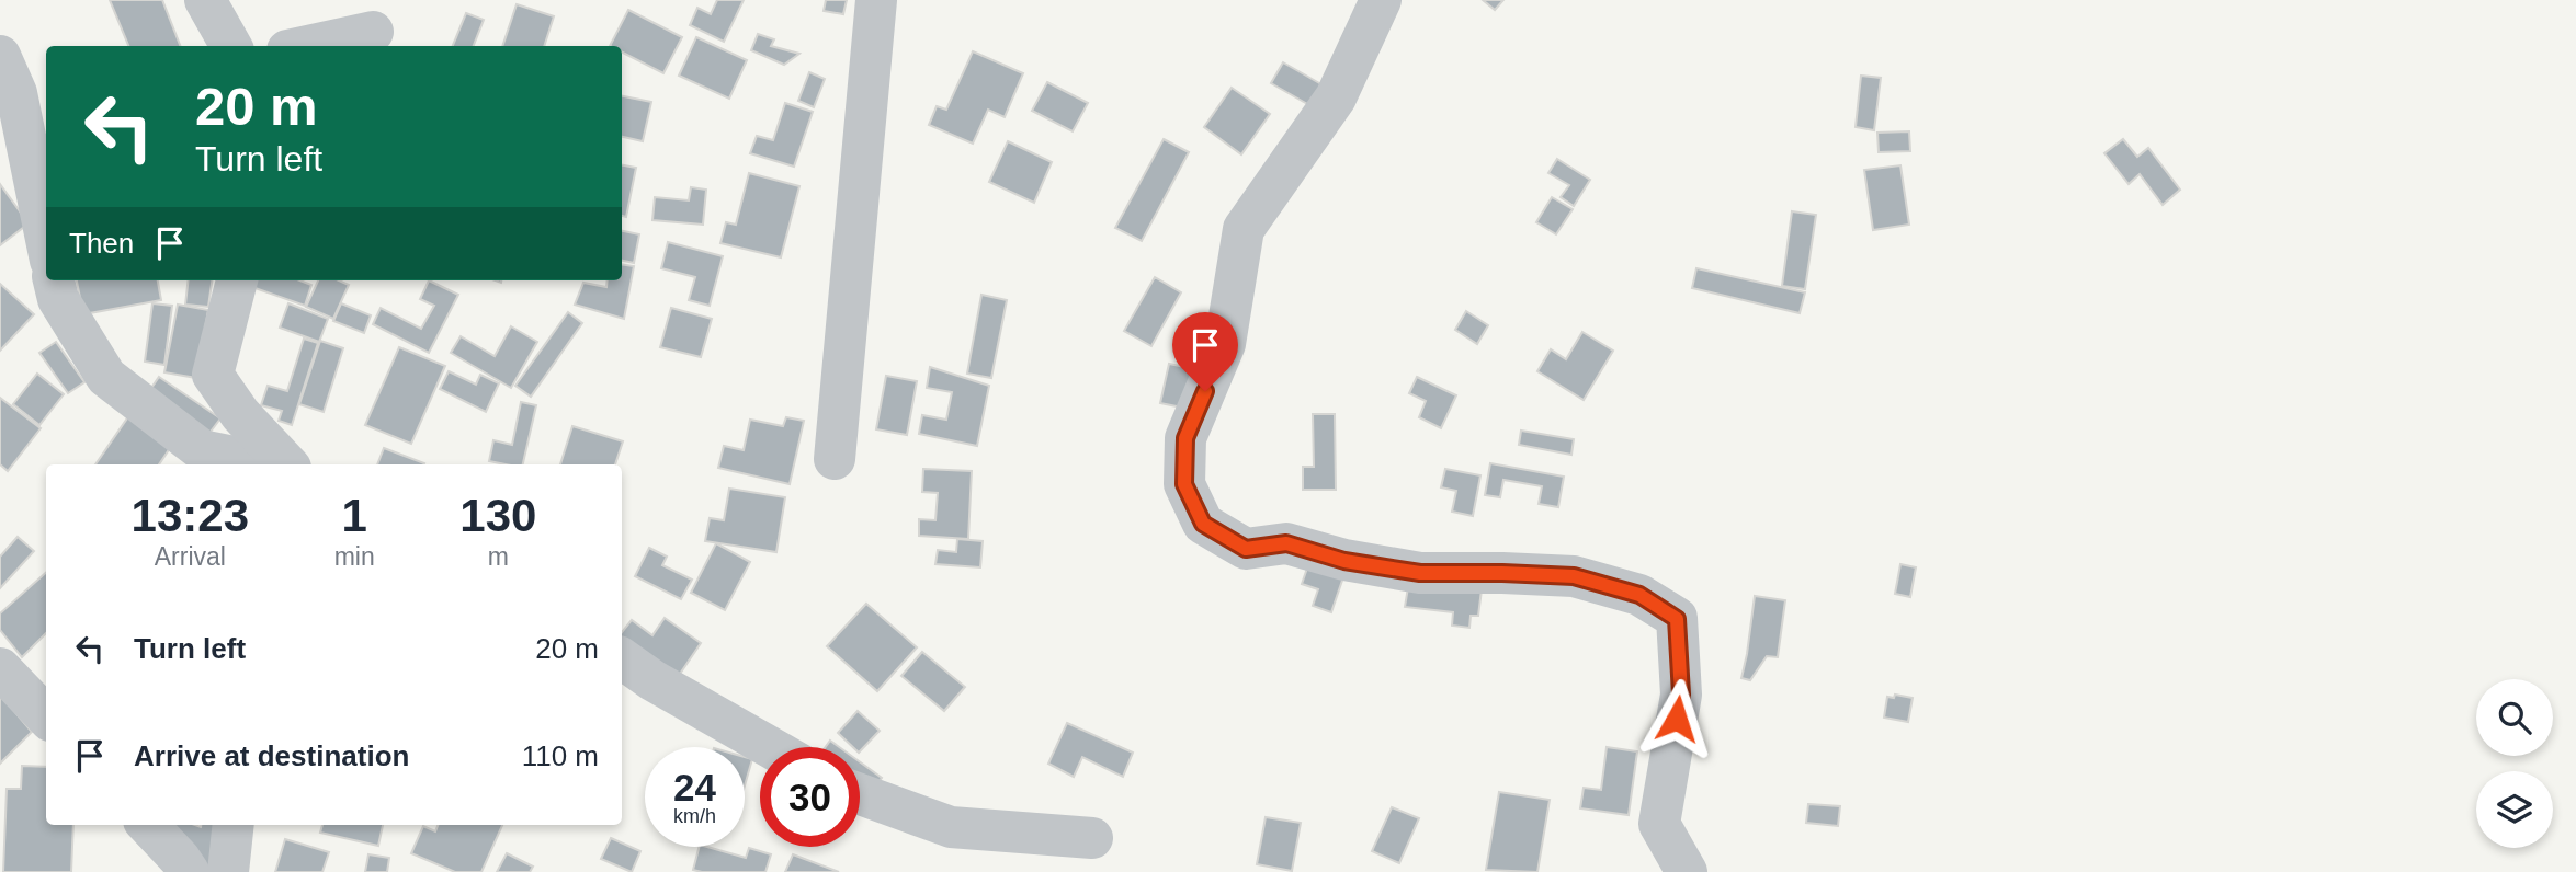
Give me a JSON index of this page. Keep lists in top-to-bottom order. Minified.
{"page":{"turn":["20 m","Turn left"],"then":"Then","eta":["13:23","Arrival","1","min","130","m"],"list":[{"name":"Turn left","value":"20 m"},{"name":"Arrive at destination","value":"110 m"}],"speed":"24 km/h","limit":"30"}}
